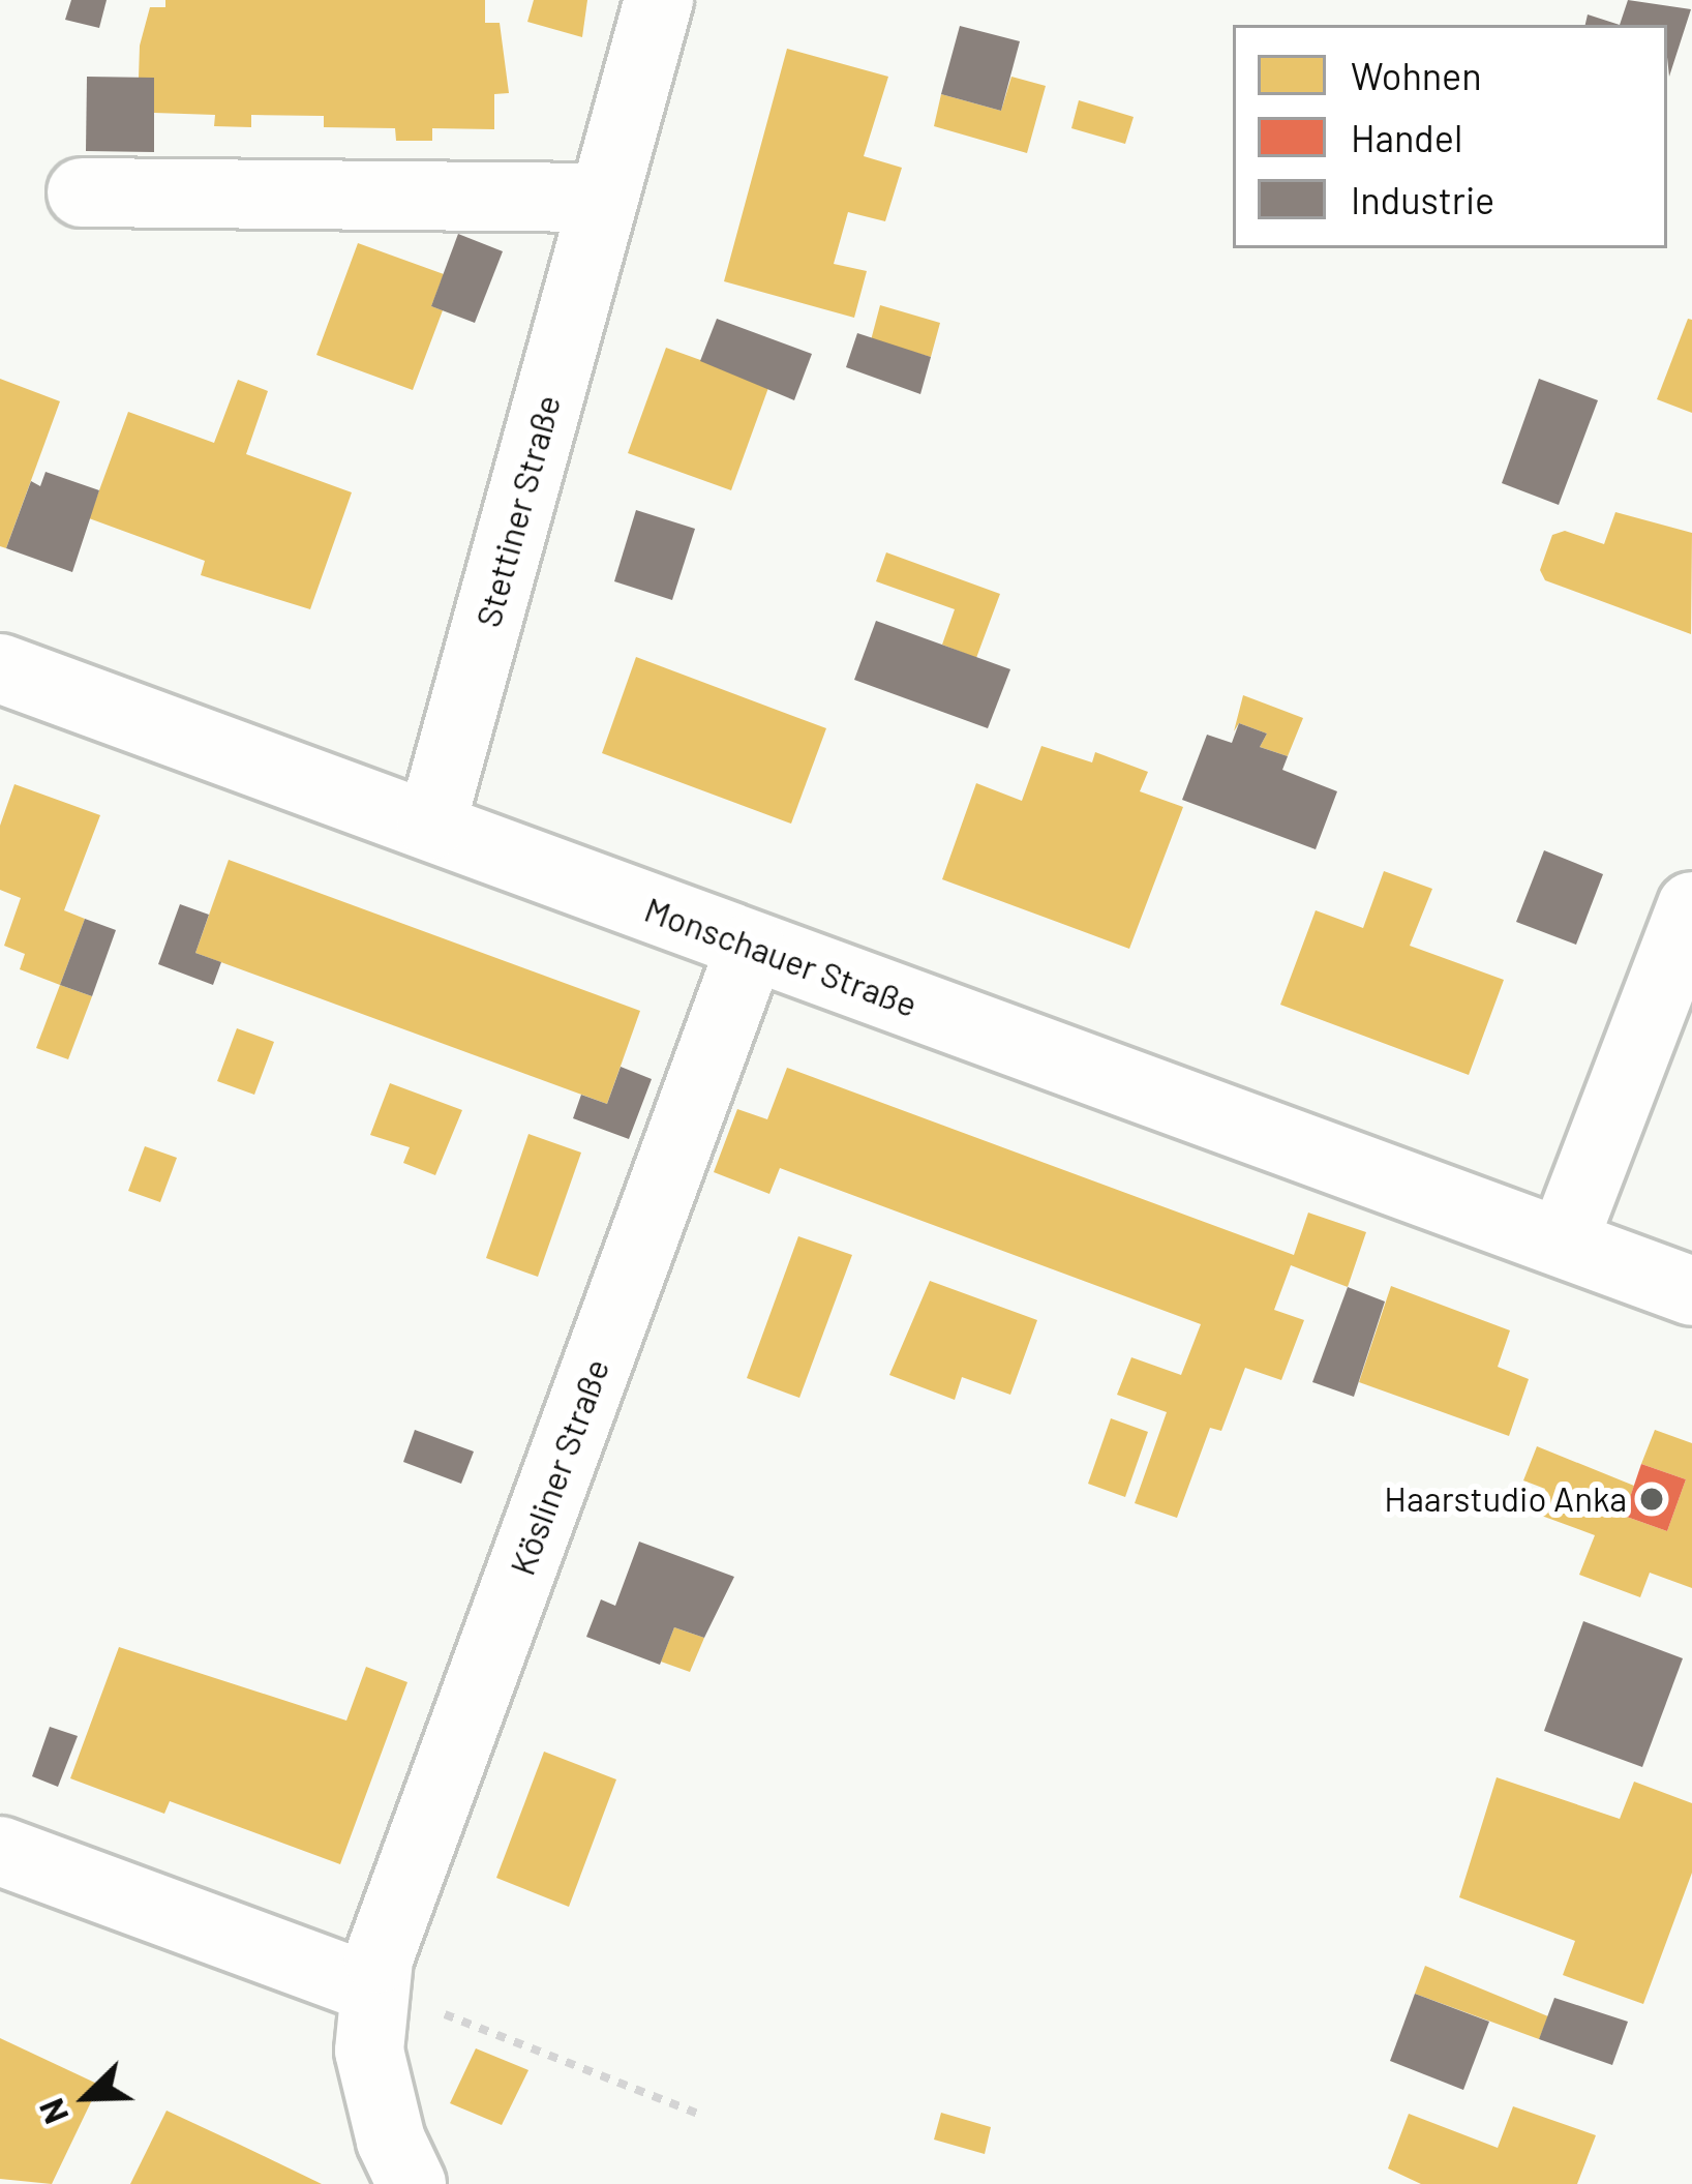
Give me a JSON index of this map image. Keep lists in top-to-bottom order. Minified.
{"streets":{"street":["Stettiner Straße","Monschauer Straße","Kösliner Straße"]},"crossings":[["Stettiner Straße","Monschauer Straße"],["Monschauer Straße","Kösliner Straße"]],"places":["Haarstudio Anka"],"legend":["Wohnen","Handel","Industrie"],"north":"bottom left"}
